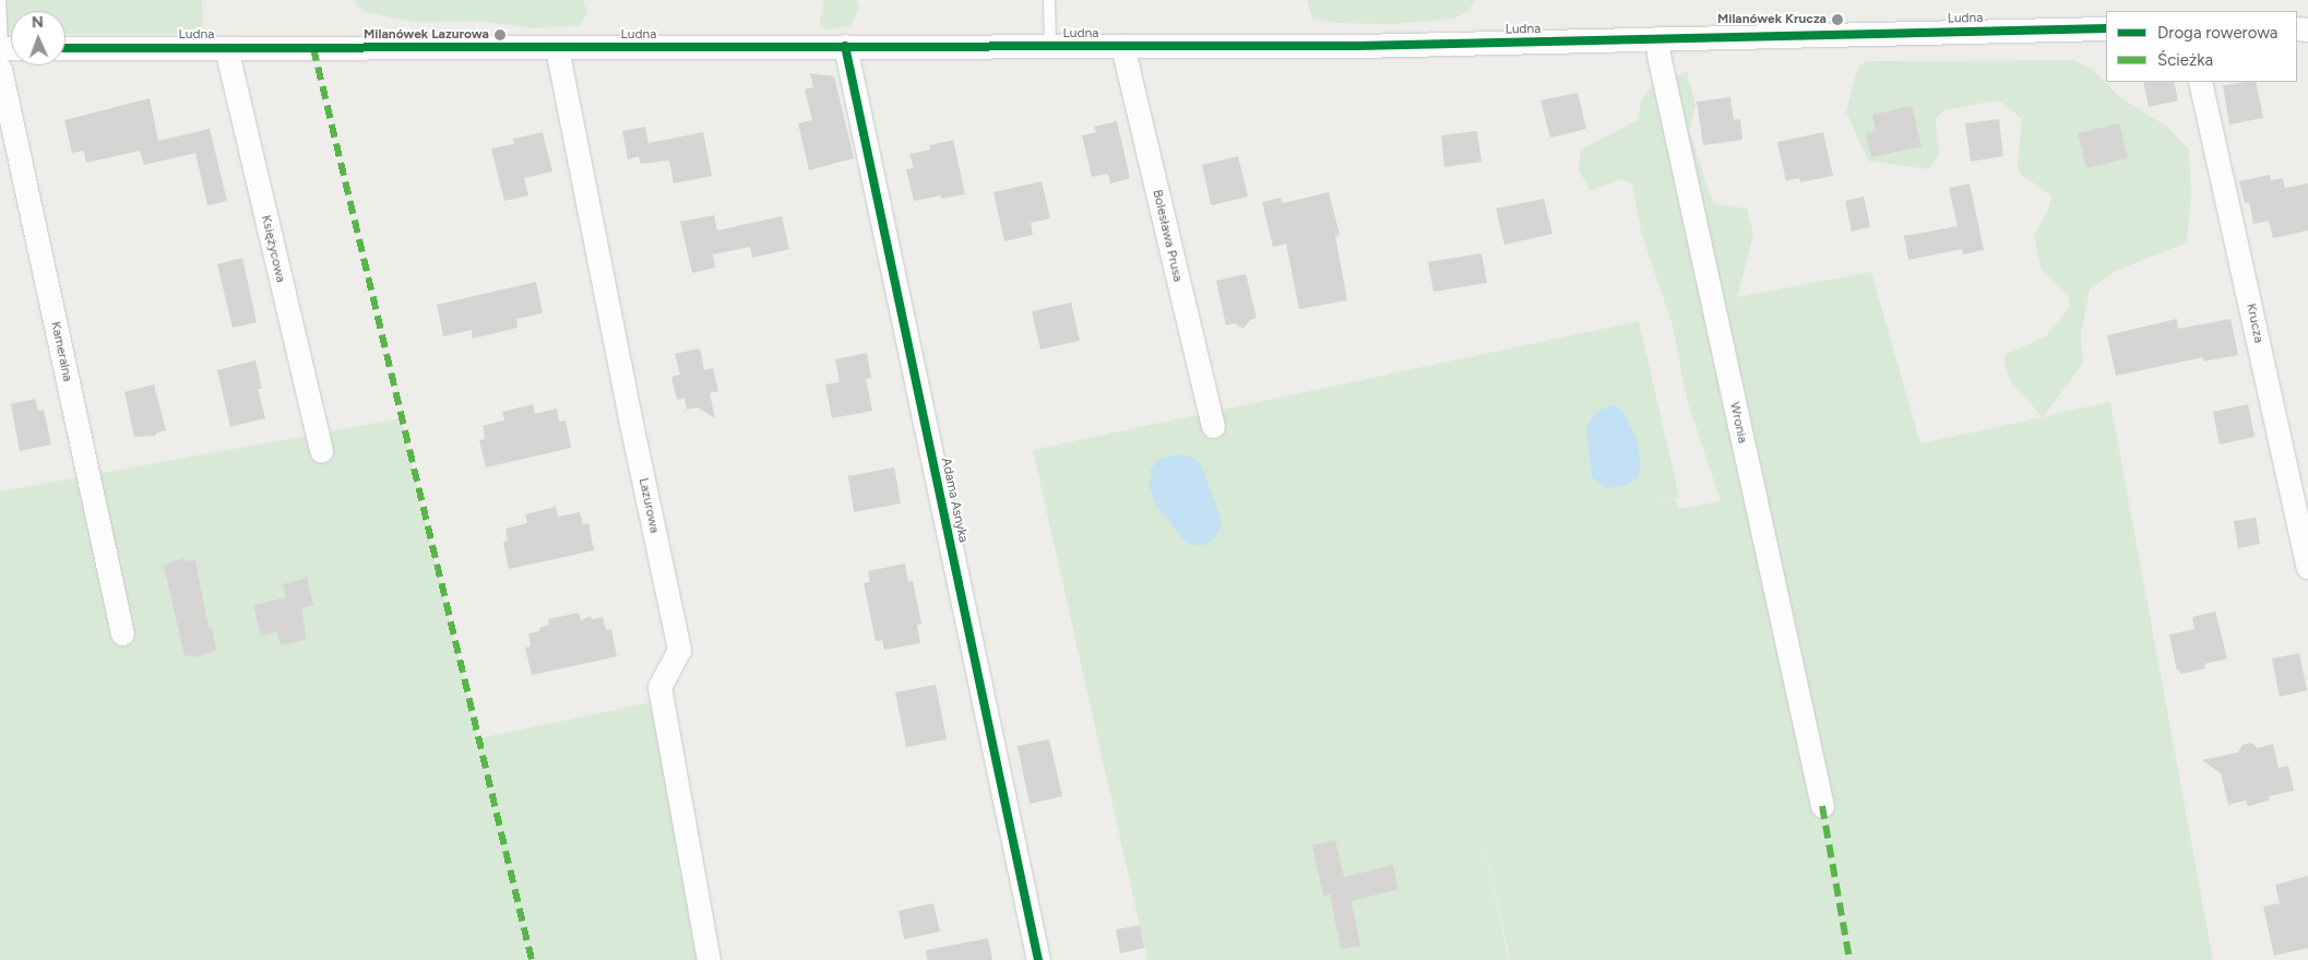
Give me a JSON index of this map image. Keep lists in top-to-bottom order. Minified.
{"streets":{"street":["Ludna","Bolesława Prusa","Księżycowa","Krucza","Kameralna","Wronia","Adama Asnyka","Lazurowa"]},"crossings":[["Ludna","Bolesława Prusa"],["Ludna","Księżycowa"],["Ludna","Wronia"],["Ludna","Adama Asnyka"],["Ludna","Lazurowa"]],"places":["Milanówek Krucza","Milanówek Lazurowa"],"legend":["Droga rowerowa","Ścieżka"],"north":"top"}
